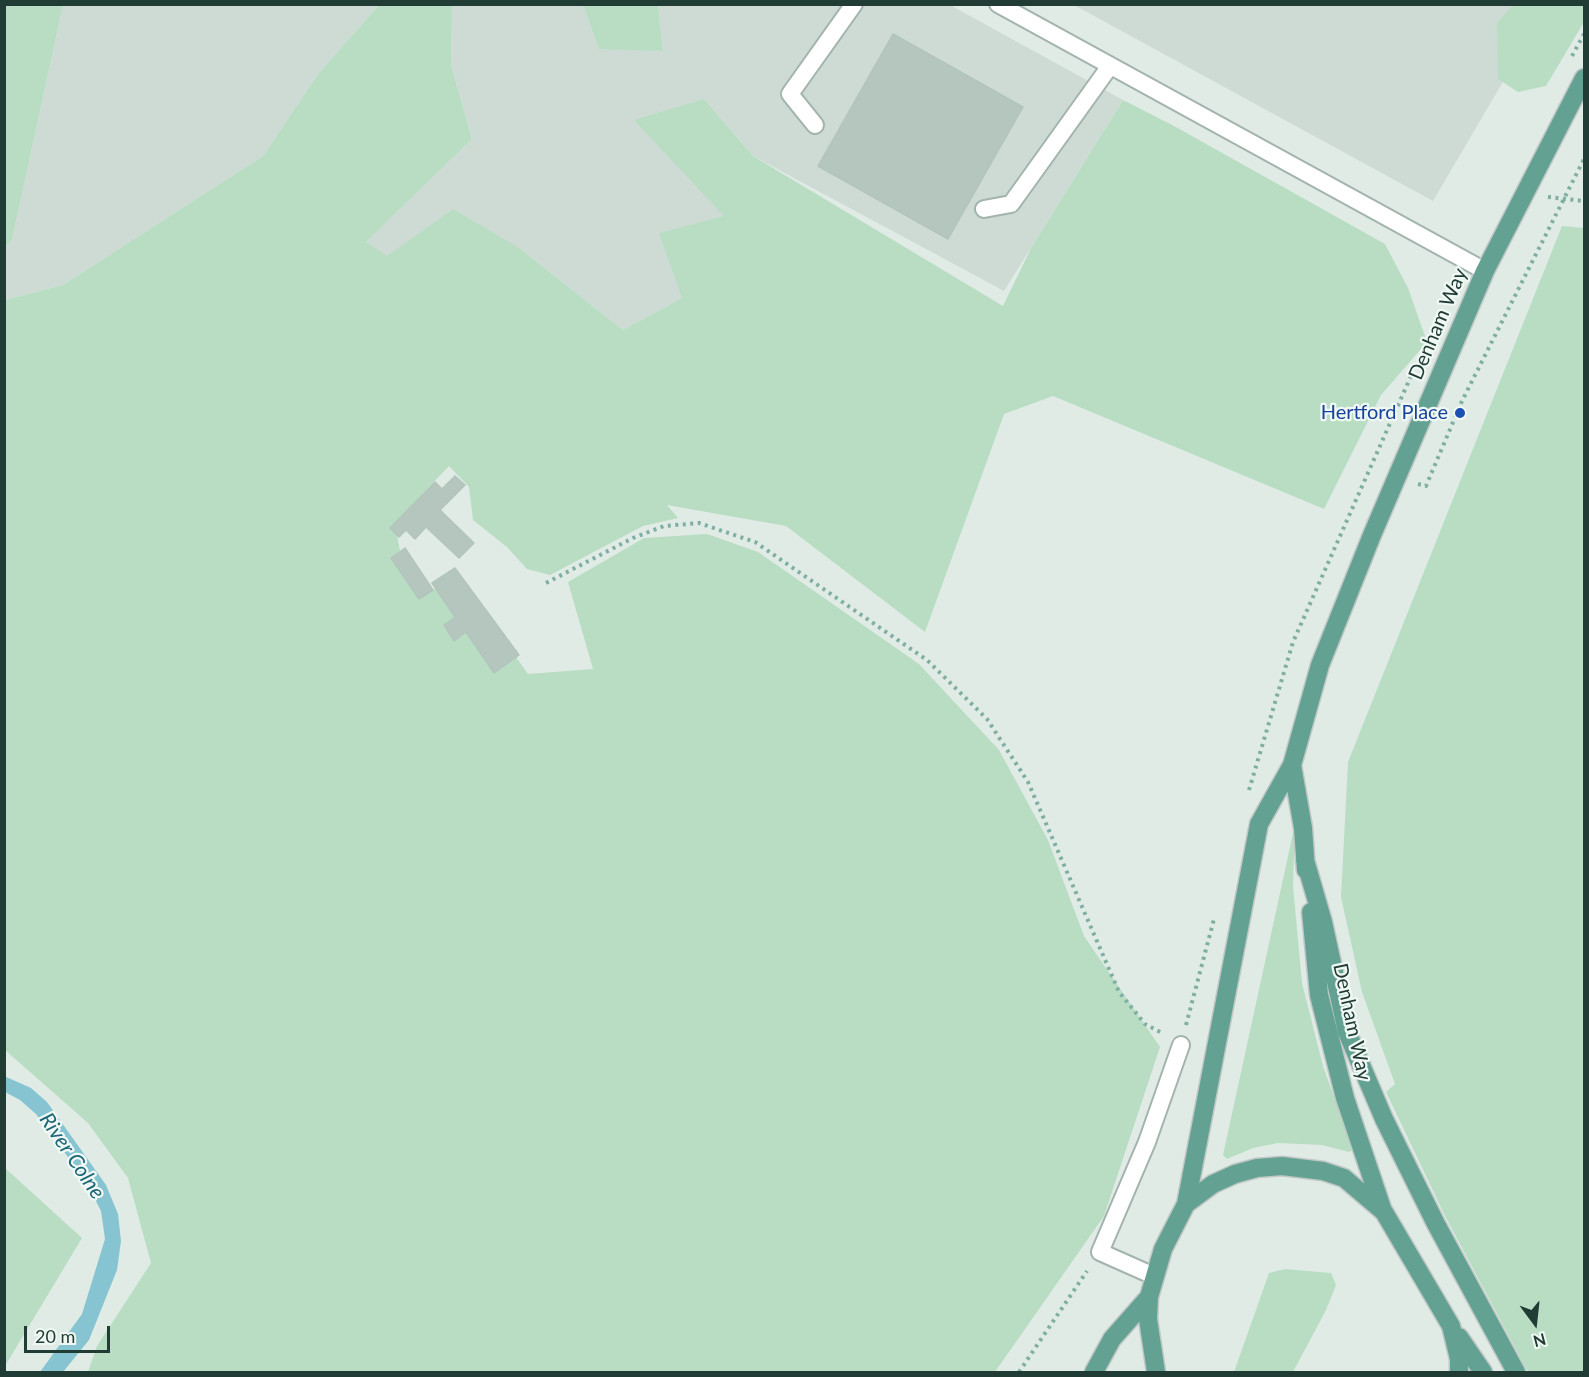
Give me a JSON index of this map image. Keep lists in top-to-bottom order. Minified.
{"streets":{"main road":["Denham Way"]},"water":["River Colne"],"places":["Hertford Place"],"scale_bar":"20 m","north":"bottom"}
